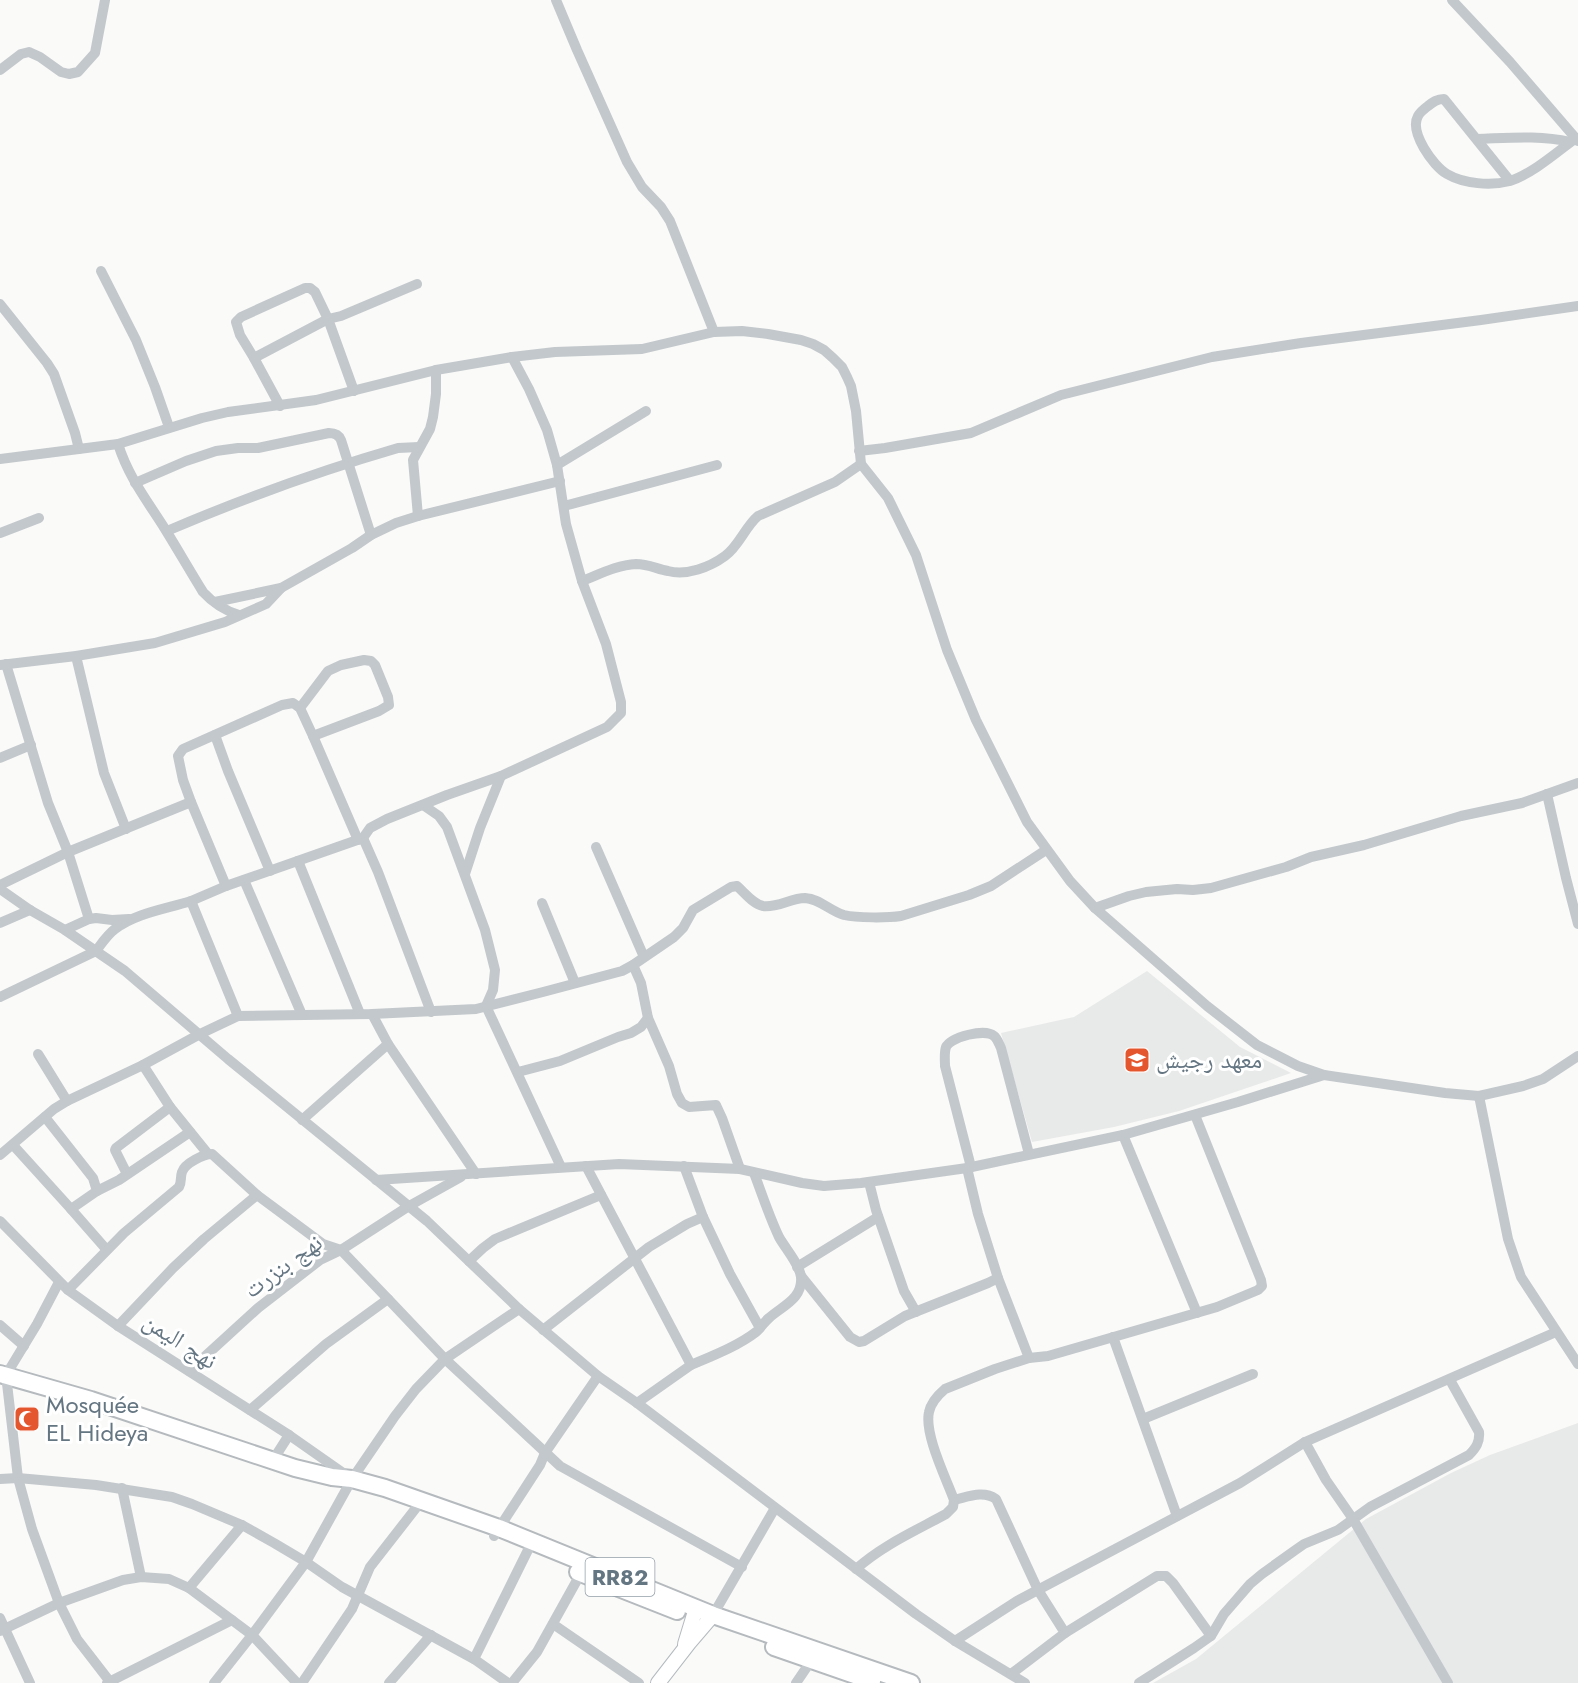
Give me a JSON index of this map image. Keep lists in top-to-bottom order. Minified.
{"streets":{"main road":["RR82"],"street":["نهج بنزرت","نهج اليمن"]},"crossings":[["نهج بنزرت","نهج اليمن"],["نهج اليمن","RR82"]],"places":{"school or university":["معهد رجيش"],"mosque":["Mosquée EL Hideya"]}}
